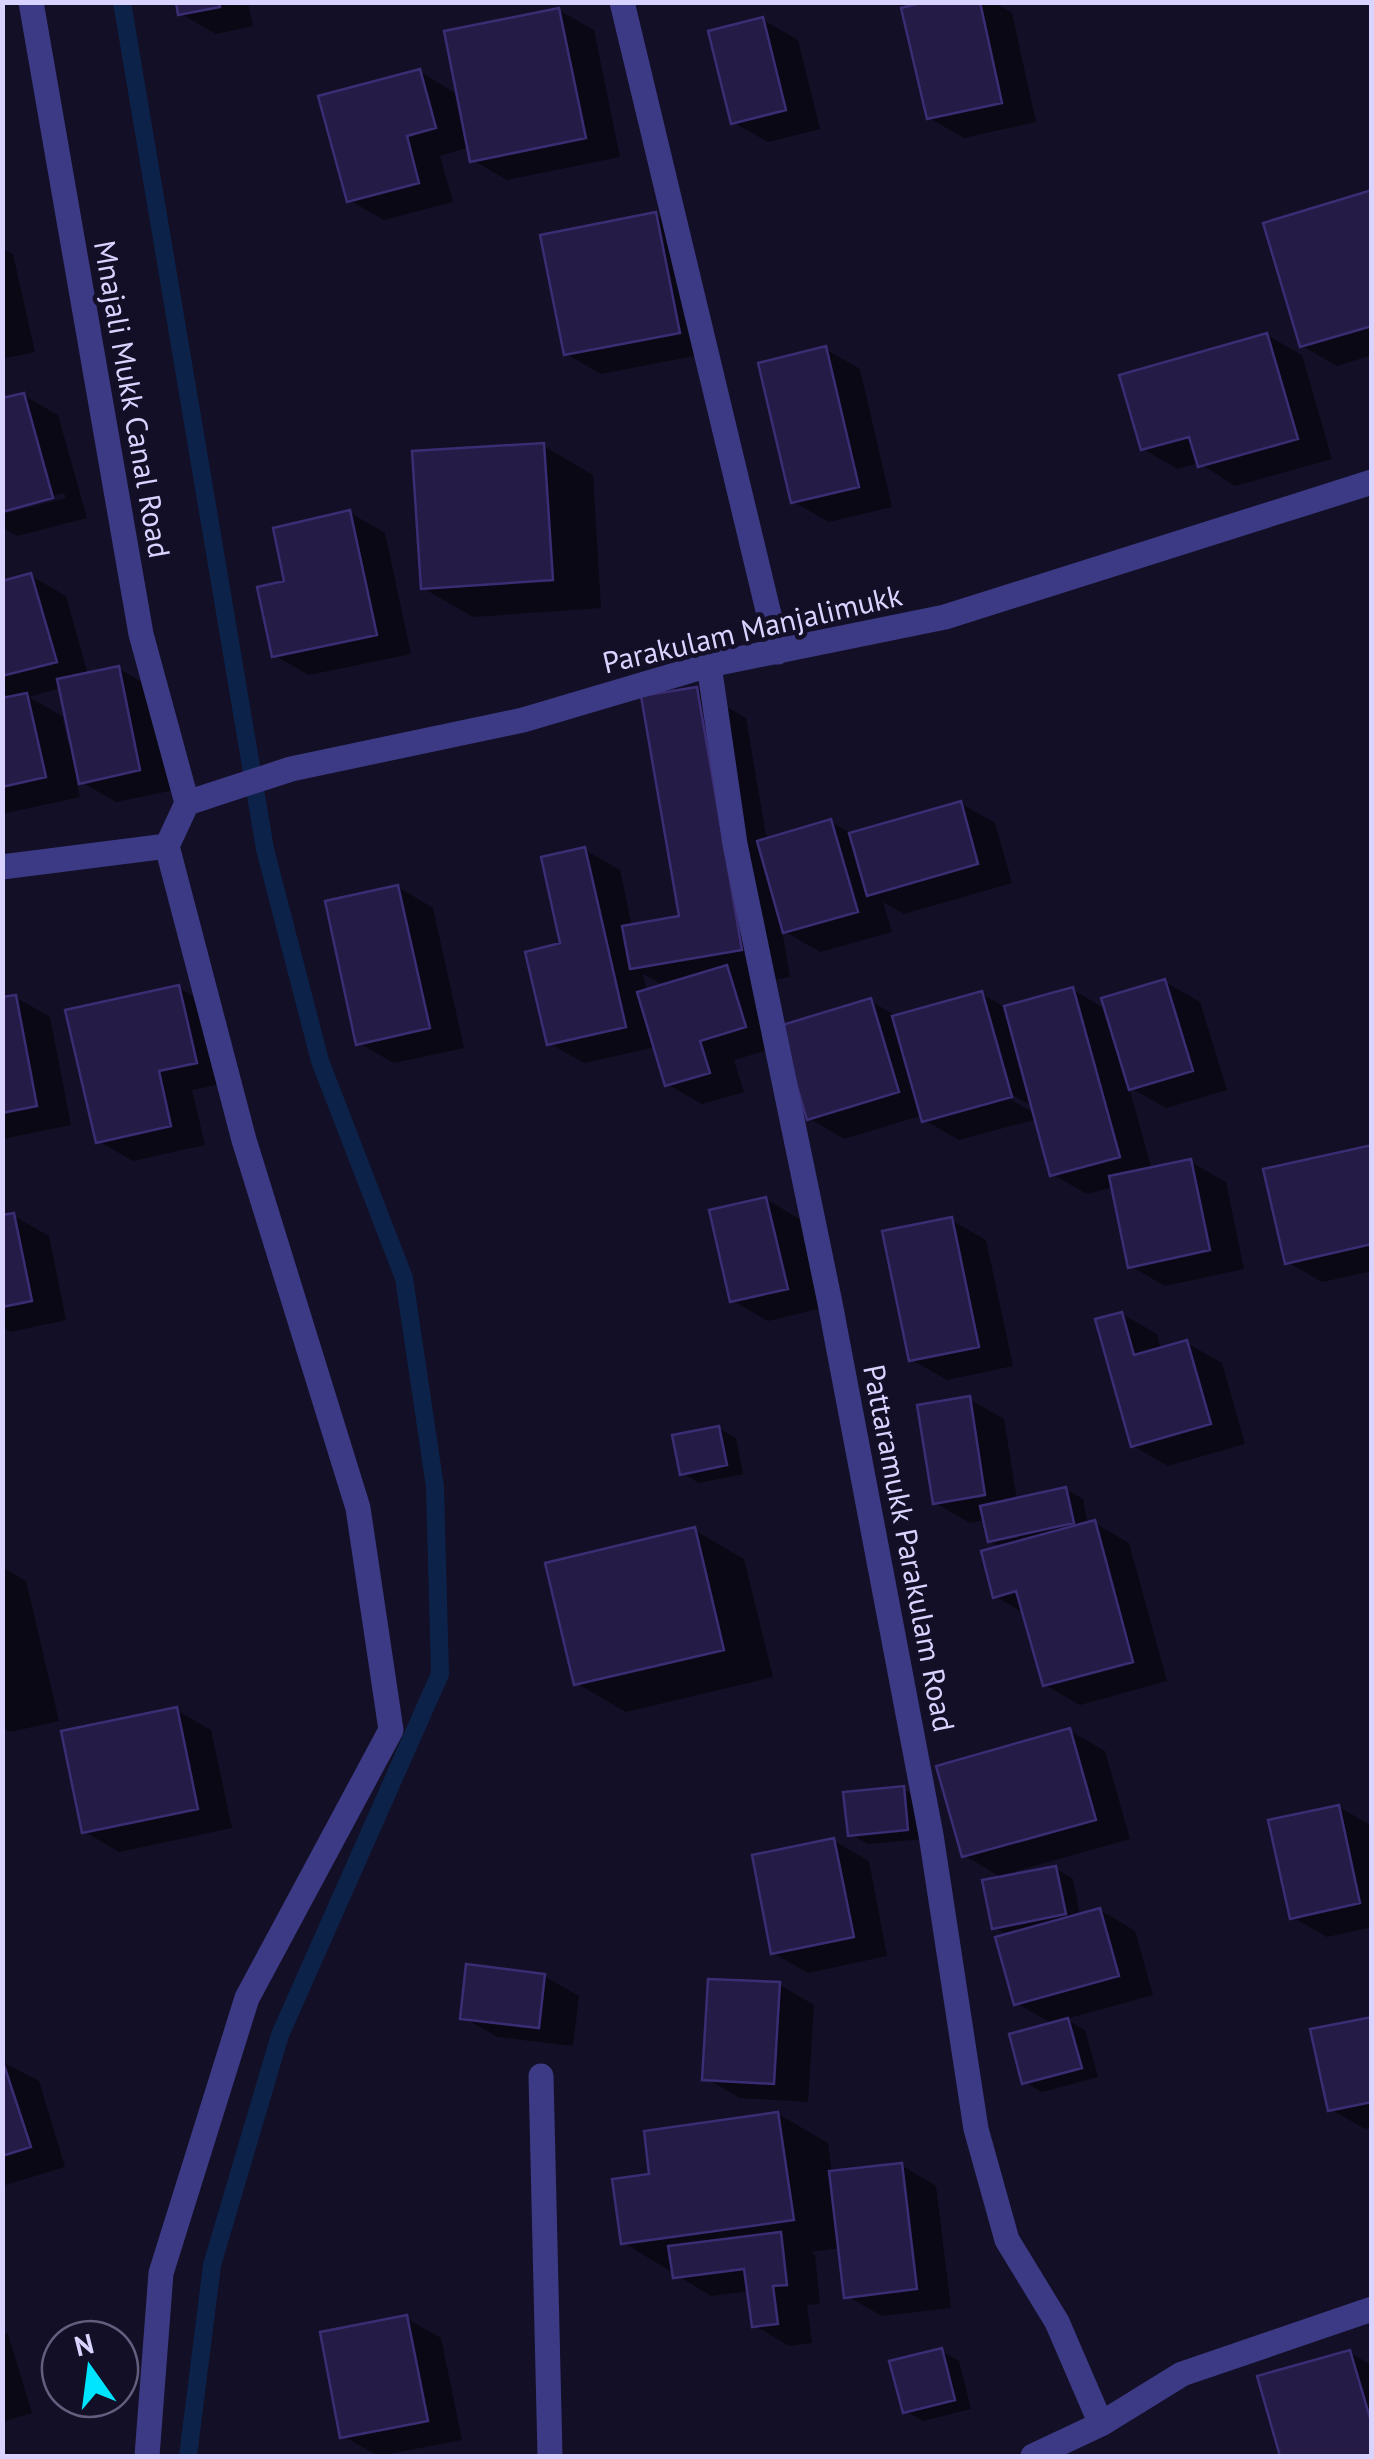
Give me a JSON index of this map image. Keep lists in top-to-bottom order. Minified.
{"streets":{"street":["Mnajali Mukk Canal Road","Parakulam Manjalimukk","Pattaramukk Parakulam Road"]},"crossings":[["Mnajali Mukk Canal Road","Parakulam Manjalimukk"],["Parakulam Manjalimukk","Pattaramukk Parakulam Road"]],"north":"top"}
